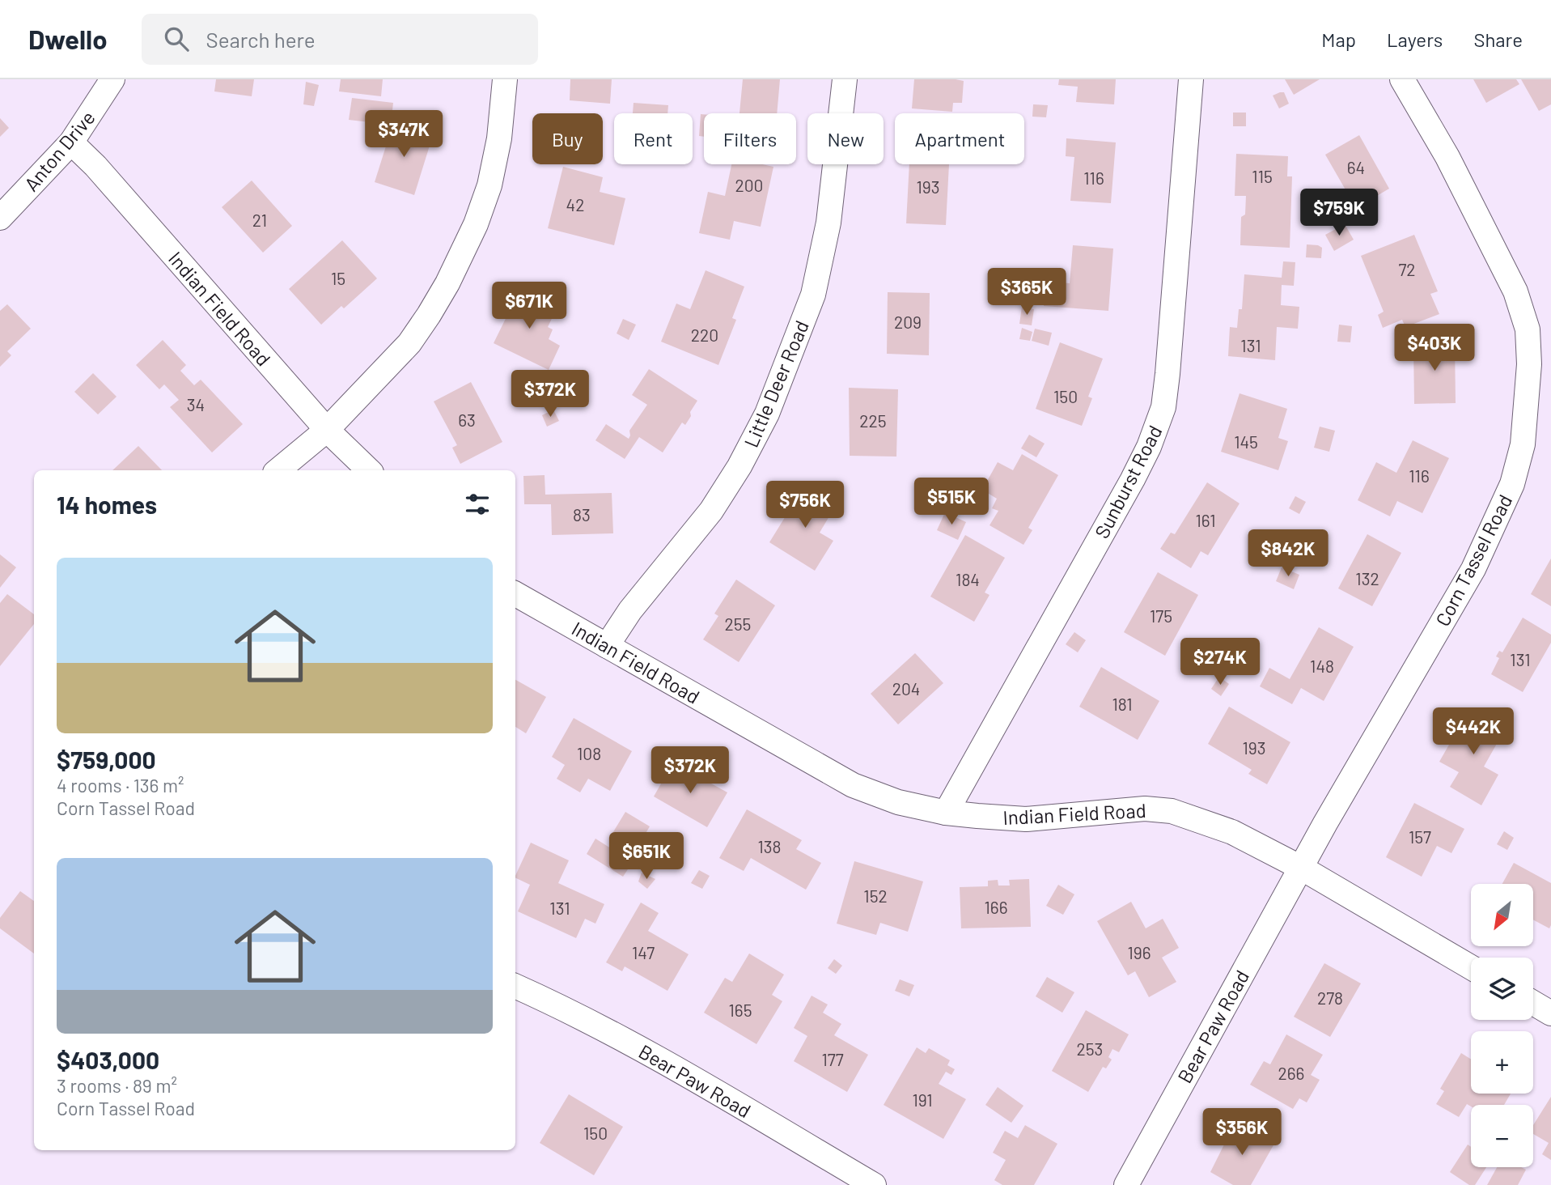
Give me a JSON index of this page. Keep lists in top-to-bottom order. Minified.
{"streets":{"street":["Anton Drive","Indian Field Road","Little Deer Road","Sunburst Road","Corn Tassel Road","Bear Paw Road"]},"crossings":[["Anton Drive","Indian Field Road"],["Indian Field Road","Little Deer Road"],["Indian Field Road","Sunburst Road"],["Indian Field Road","Corn Tassel Road"],["Indian Field Road","Bear Paw Road"],["Corn Tassel Road","Bear Paw Road"]],"house_numbers":["64","115","116","200","193","42","21","72","15","209","220","131","150","34","63","225","145","116","83","161","132","184","175","255","131","148","204","181","193","108","157","138","152","166","131","147","196","278","165","253","177","266","191","150"],"north":"bottom left","page":{"header":"Dwello","search":"Search here","nav":["Map","Layers","Share"],"price":["$347K","$759K","$365K","$671K","$403K","$372K","$515K","$756K","$842K","$274K","$442K","$372K","$651K","$356K"],"chip":["Buy","Rent","Filters","New","Apartment"],"heading":"14 homes","list":[{"name":"$759,000","note":"4 rooms · 136 m² · Corn Tassel Road"},{"name":"$403,000","note":"3 rooms · 89 m² · Corn Tassel Road"}],"map_buttons":["+","−"]}}
